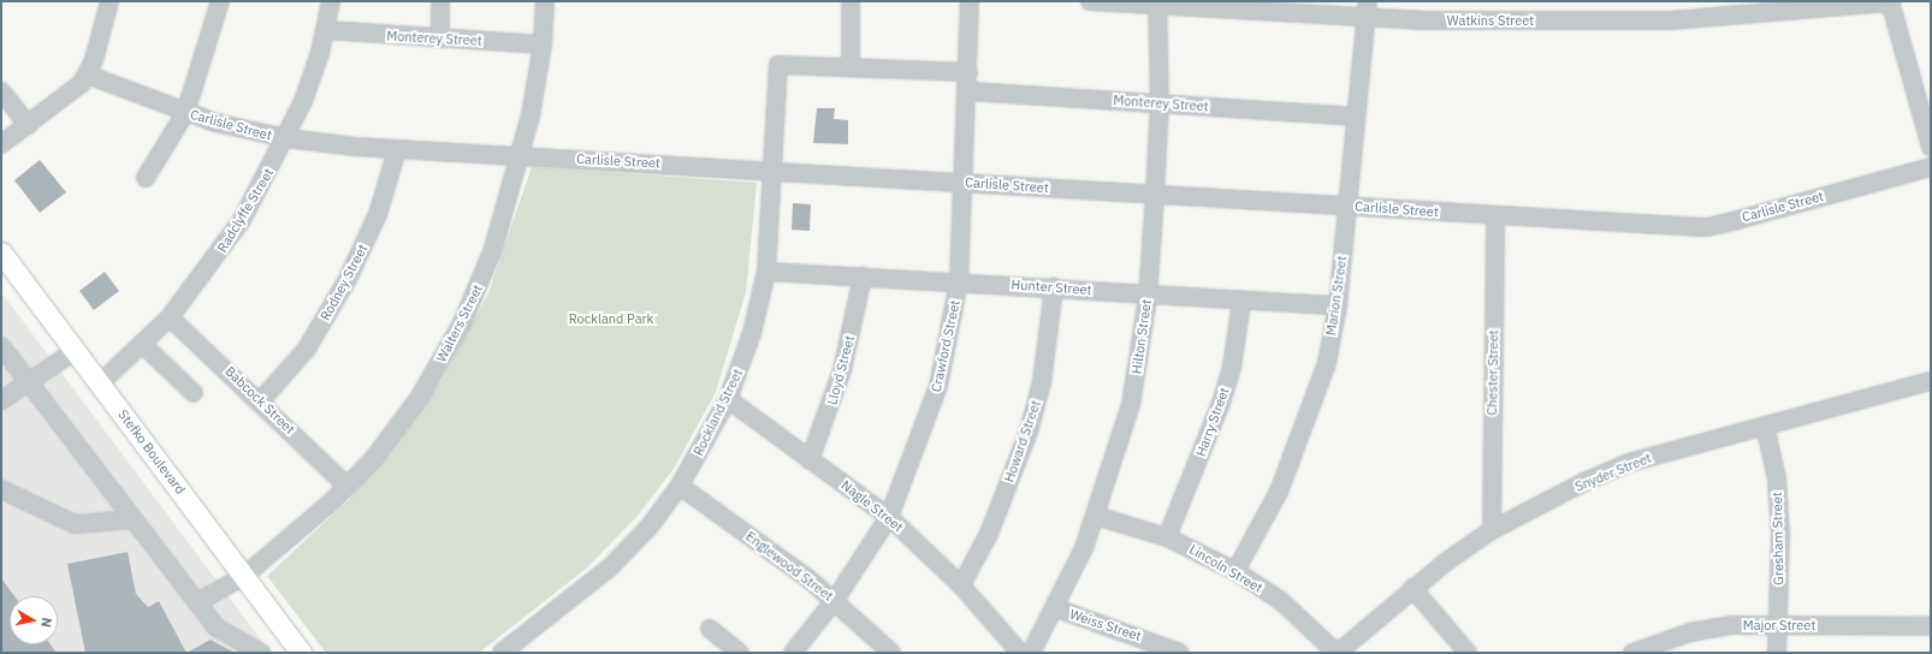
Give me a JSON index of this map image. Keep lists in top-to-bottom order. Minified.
{"streets":{"main road":["Stefko Boulevard"],"street":["Watkins Street","Monterey Street","Carlisle Street","Radclyffe Street","Rodney Street","Hunter Street","Marion Street","Walters Street","Hilton Street","Crawford Street","Lloyd Street","Chester Street","Babcock Street","Rockland Street","Harry Street","Howard Street","Snyder Street","Nagle Street","Gresham Street","Englewood Street","Lincoln Street","Weiss Street","Major Street"]},"crossings":[["Watkins Street","Marion Street"],["Watkins Street","Hilton Street"],["Monterey Street","Radclyffe Street"],["Monterey Street","Marion Street"],["Monterey Street","Walters Street"],["Monterey Street","Hilton Street"],["Monterey Street","Crawford Street"],["Carlisle Street","Radclyffe Street"],["Carlisle Street","Rodney Street"],["Carlisle Street","Marion Street"],["Carlisle Street","Walters Street"],["Carlisle Street","Hilton Street"],["Carlisle Street","Crawford Street"],["Carlisle Street","Chester Street"],["Carlisle Street","Rockland Street"],["Radclyffe Street","Babcock Street"],["Radclyffe Street","Stefko Boulevard"],["Rodney Street","Babcock Street"],["Hunter Street","Marion Street"],["Hunter Street","Hilton Street"],["Hunter Street","Crawford Street"],["Hunter Street","Lloyd Street"],["Hunter Street","Rockland Street"],["Hunter Street","Harry Street"],["Hunter Street","Howard Street"],["Marion Street","Lincoln Street"],["Walters Street","Babcock Street"],["Walters Street","Stefko Boulevard"],["Hilton Street","Lincoln Street"],["Hilton Street","Weiss Street"],["Crawford Street","Nagle Street"],["Crawford Street","Englewood Street"],["Lloyd Street","Nagle Street"],["Chester Street","Snyder Street"],["Rockland Street","Nagle Street"],["Rockland Street","Englewood Street"],["Harry Street","Lincoln Street"],["Howard Street","Nagle Street"],["Snyder Street","Gresham Street"],["Snyder Street","Lincoln Street"],["Gresham Street","Major Street"]],"parks":["Rockland Park"],"north":"right"}
